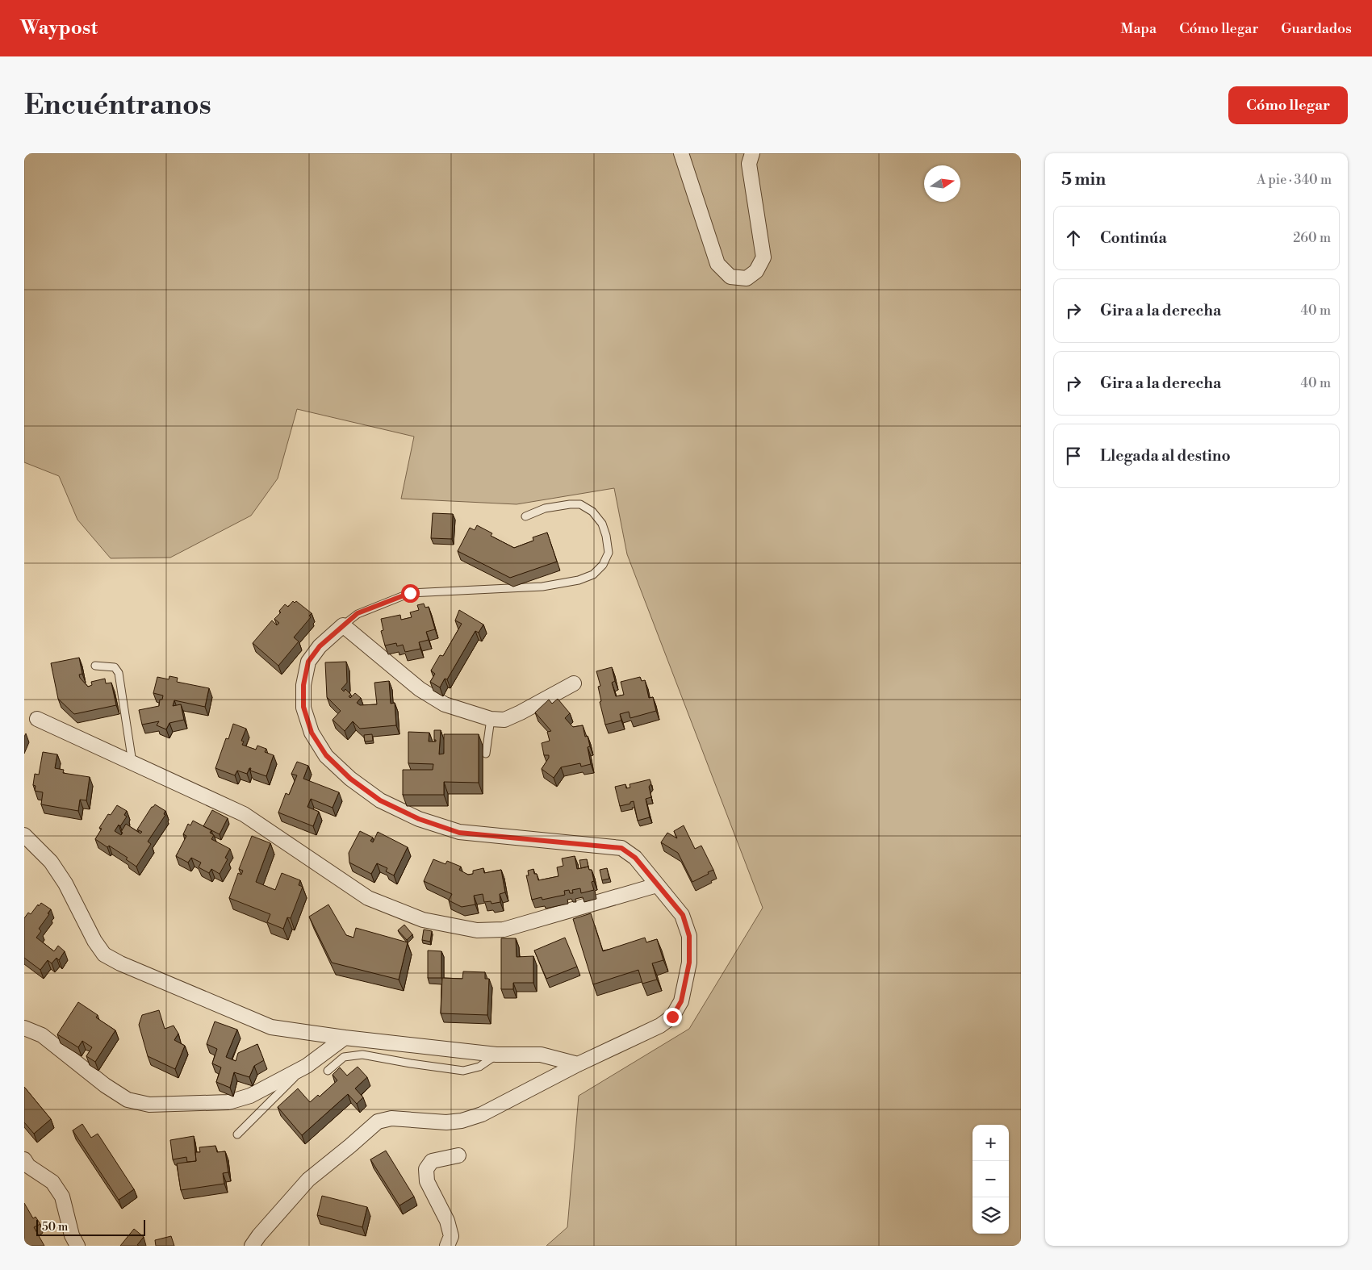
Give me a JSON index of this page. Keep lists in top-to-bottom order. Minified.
{"scale_bar":"50 m","north":"right","page":{"header":"Waypost","nav":["Mapa","Cómo llegar","Guardados"],"buttons":"Cómo llegar","title":"Encuéntranos","heading":["5 min","A pie · 340 m"],"list":[["Continúa","260 m"],["Gira a la derecha","40 m"],["Gira a la derecha","40 m"],"Llegada al destino"],"map_buttons":["+","−"],"scale":"50 m"}}
